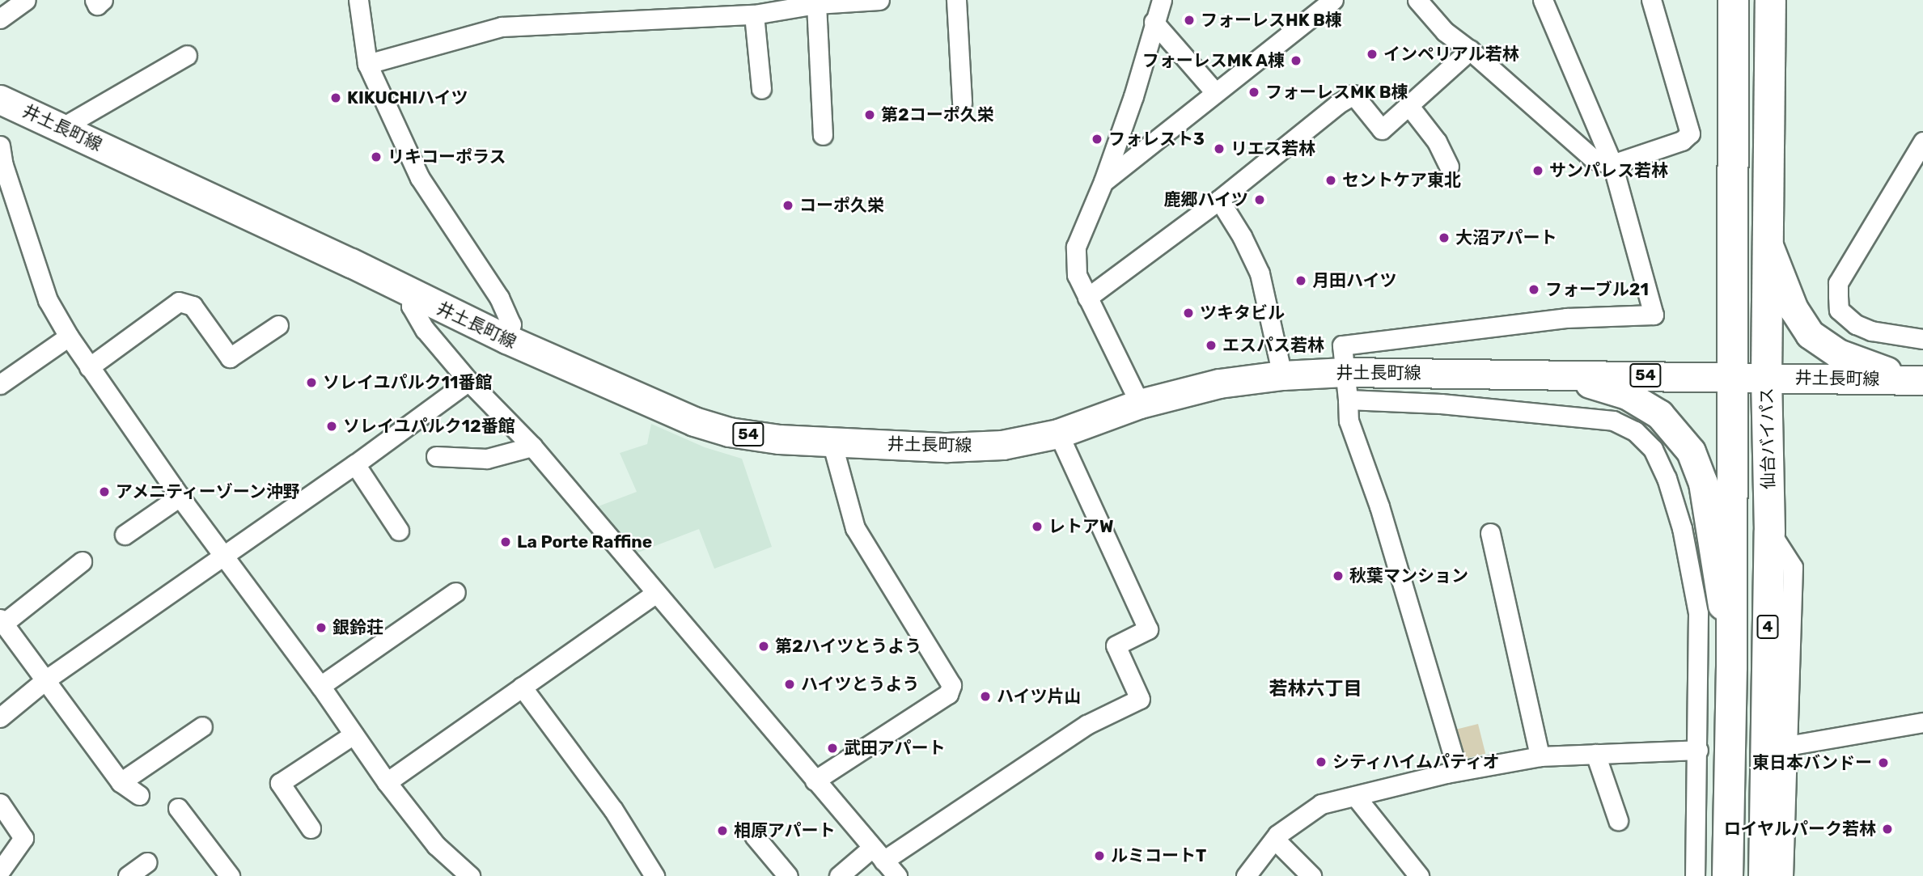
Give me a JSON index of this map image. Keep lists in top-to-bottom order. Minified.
{"streets":{"highway":["仙台バイパス","4"],"main road":["井土長町線","54"]},"crossings":[["井土長町線","仙台バイパス"]],"districts":["若林六丁目"],"places":["フォーレスHK B棟","インペリアル若林","フォーレスMK A棟","フォーレスMK B棟","KIKUCHIハイツ","第2コーポ久栄","フォレスト3","リエス若林","リキコーポラス","サンパレス若林","セントケア東北","鹿郷ハイツ","コーポ久栄","大沼アパート","月田ハイツ","フォーブル21","ツキタビル","エスパス若林","ソレイユパルク11番館","ソレイユパルク12番館","アメニティーゾーン沖野","レトアW","La Porte Raffine","秋葉マンション","銀鈴荘","第2ハイツとうよう","ハイツとうよう","ハイツ片山","武田アパート","シティハイムパティオ","東日本バンドー","ロイヤルパーク若林","相原アパート","ルミコートT"]}
